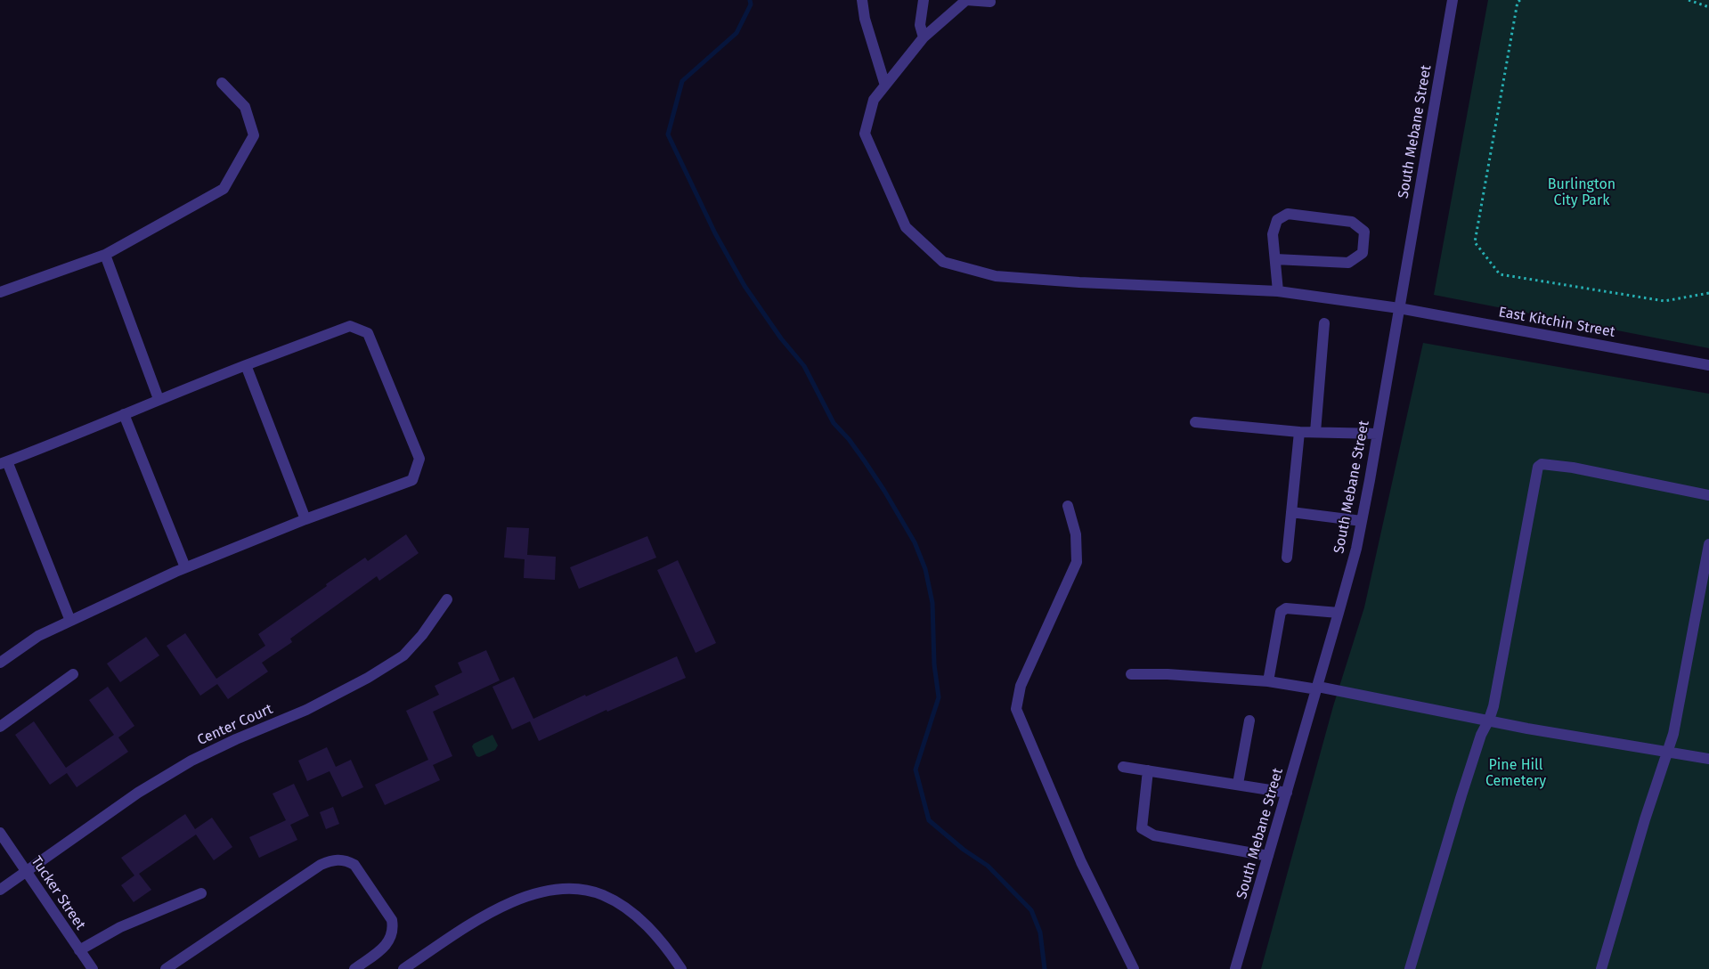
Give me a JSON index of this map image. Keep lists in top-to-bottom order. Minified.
{"streets":{"street":["South Mebane Street","East Kitchin Street","Center Court","Tucker Street"]},"crossings":[["South Mebane Street","East Kitchin Street"],["Center Court","Tucker Street"]],"parks":["Burlington City Park","Pine Hill Cemetery"]}
